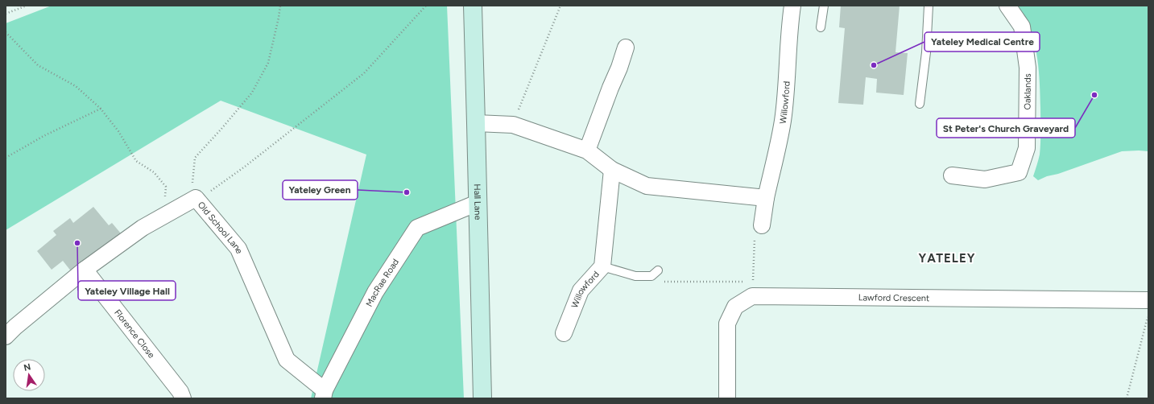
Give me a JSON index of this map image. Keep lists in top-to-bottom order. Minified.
{"streets":{"street":["Oaklands","Willowford","Hall Lane","Old School Lane","MacRae Road","Lawford Crescent","Florence Close"]},"crossings":[["Hall Lane","MacRae Road"],["Old School Lane","MacRae Road"],["Old School Lane","Florence Close"]],"districts":["YATELEY"],"places":["Yateley Medical Centre","St Peter's Church Graveyard","Yateley Green","Yateley Village Hall"],"north":"top"}
